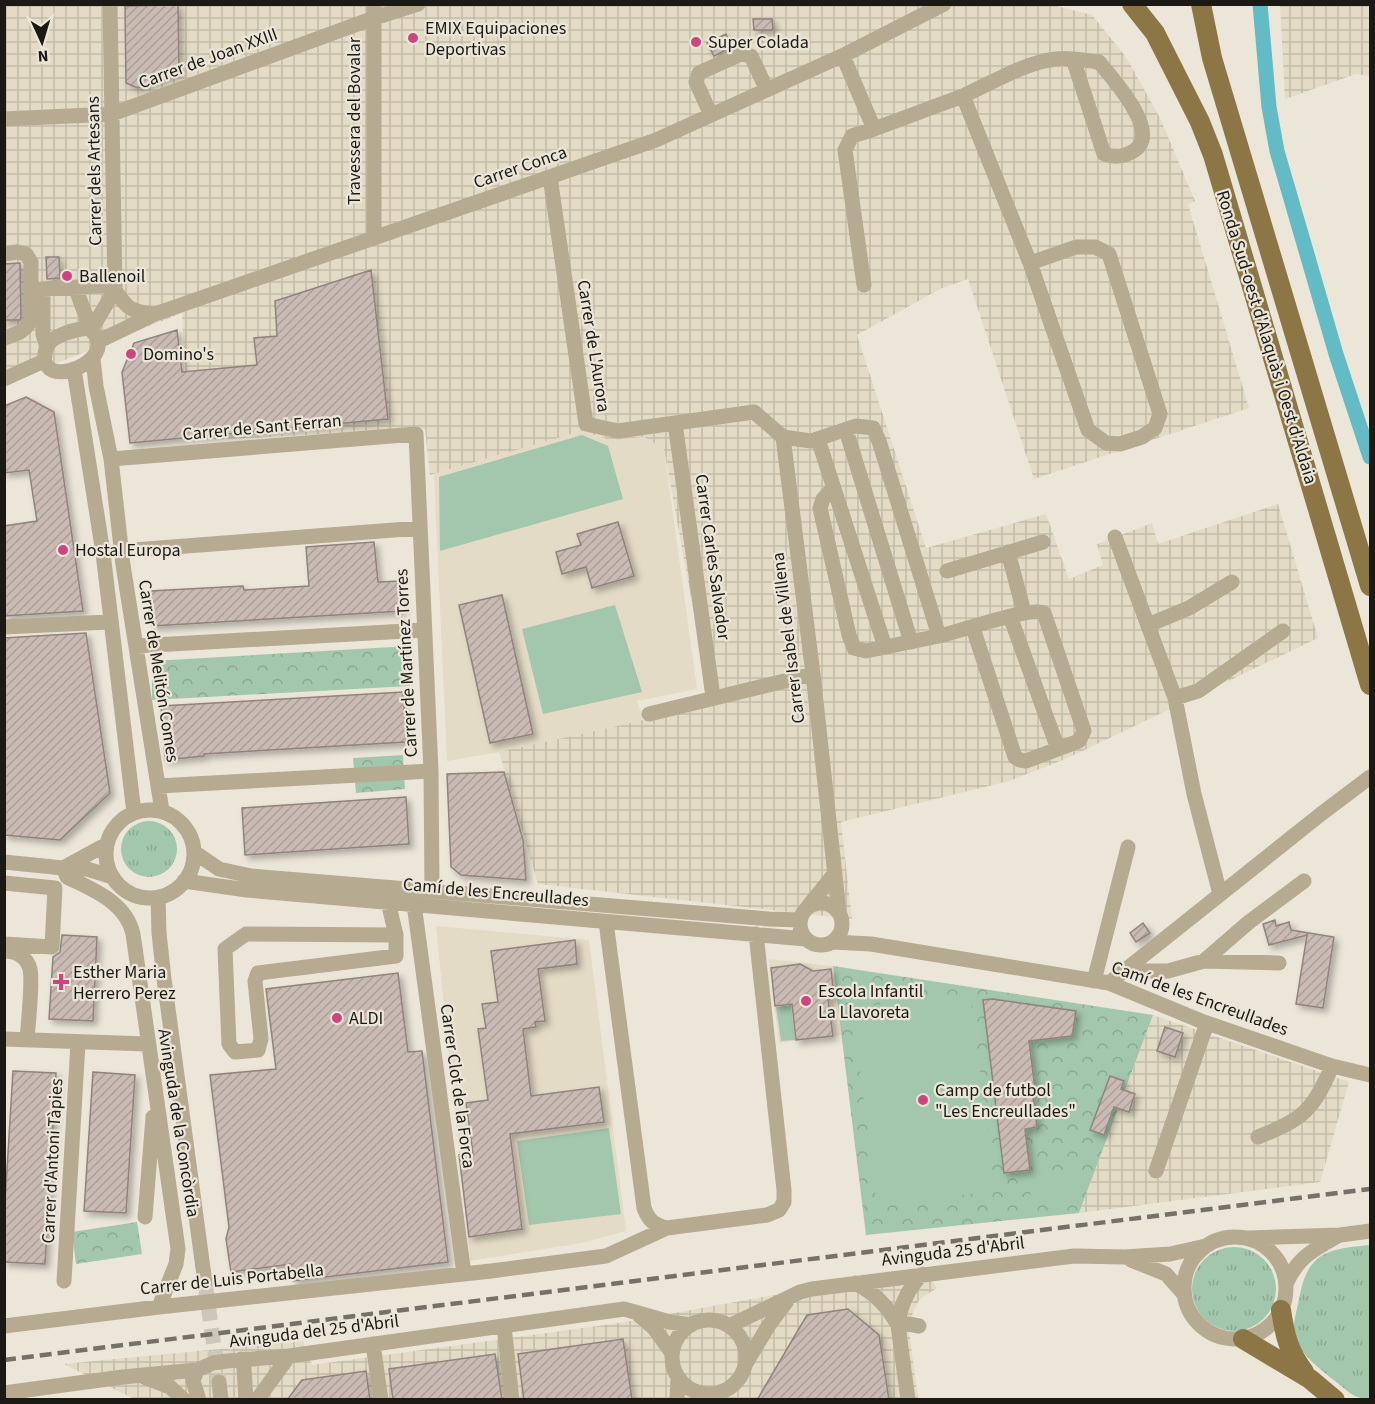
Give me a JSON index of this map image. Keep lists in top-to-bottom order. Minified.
{"streets":{"main road":["Ronda Sud-oest d'Alaquàs i Oest d'Aldaia"],"street":["Carrer de Joan XXIII","Travessera del Bovalar","Carrer Conca","Carrer dels Artesans","Carrer de L'Aurora","Carrer de Sant Ferran","Carrer Carles Salvador","Carrer Isabel de Villena","Carrer de Martínez Torres","Carrer de Melitón Comes","Camí de les Encreullades","Carrer Clot de la Forca","Avinguda de la Concòrdia","Carrer d'Antoni Tàpies","Avinguda 25 d'Abril","Carrer de Luis Portabella","Avinguda del 25 d'Abril"]},"crossings":[["Carrer de Joan XXIII","Travessera del Bovalar"],["Carrer de Joan XXIII","Carrer dels Artesans"],["Travessera del Bovalar","Carrer Conca"],["Carrer Conca","Carrer de L'Aurora"],["Carrer Conca","Carrer de Melitón Comes"],["Carrer de L'Aurora","Carrer Carles Salvador"],["Carrer de L'Aurora","Carrer Isabel de Villena"],["Carrer de Sant Ferran","Carrer de Martínez Torres"],["Carrer de Sant Ferran","Carrer de Melitón Comes"],["Carrer Isabel de Villena","Camí de les Encreullades"],["Carrer de Martínez Torres","Camí de les Encreullades"],["Carrer de Melitón Comes","Camí de les Encreullades"],["Carrer de Melitón Comes","Avinguda de la Concòrdia"],["Camí de les Encreullades","Carrer Clot de la Forca"],["Camí de les Encreullades","Avinguda de la Concòrdia"],["Camí de les Encreullades","Carrer de Luis Portabella"],["Carrer Clot de la Forca","Carrer de Luis Portabella"],["Avinguda de la Concòrdia","Carrer de Luis Portabella"],["Avinguda 25 d'Abril","Avinguda del 25 d'Abril"]],"places":{"other":["EMIX Equipaciones Deportivas","Super Colada","Ballenoil","Domino's","Hostal Europa","Escola Infantil La Llavoreta","ALDI","Camp de futbol \"Les Encreullades\""],"health":["Esther Maria Herrero Perez"]},"north":"bottom"}
